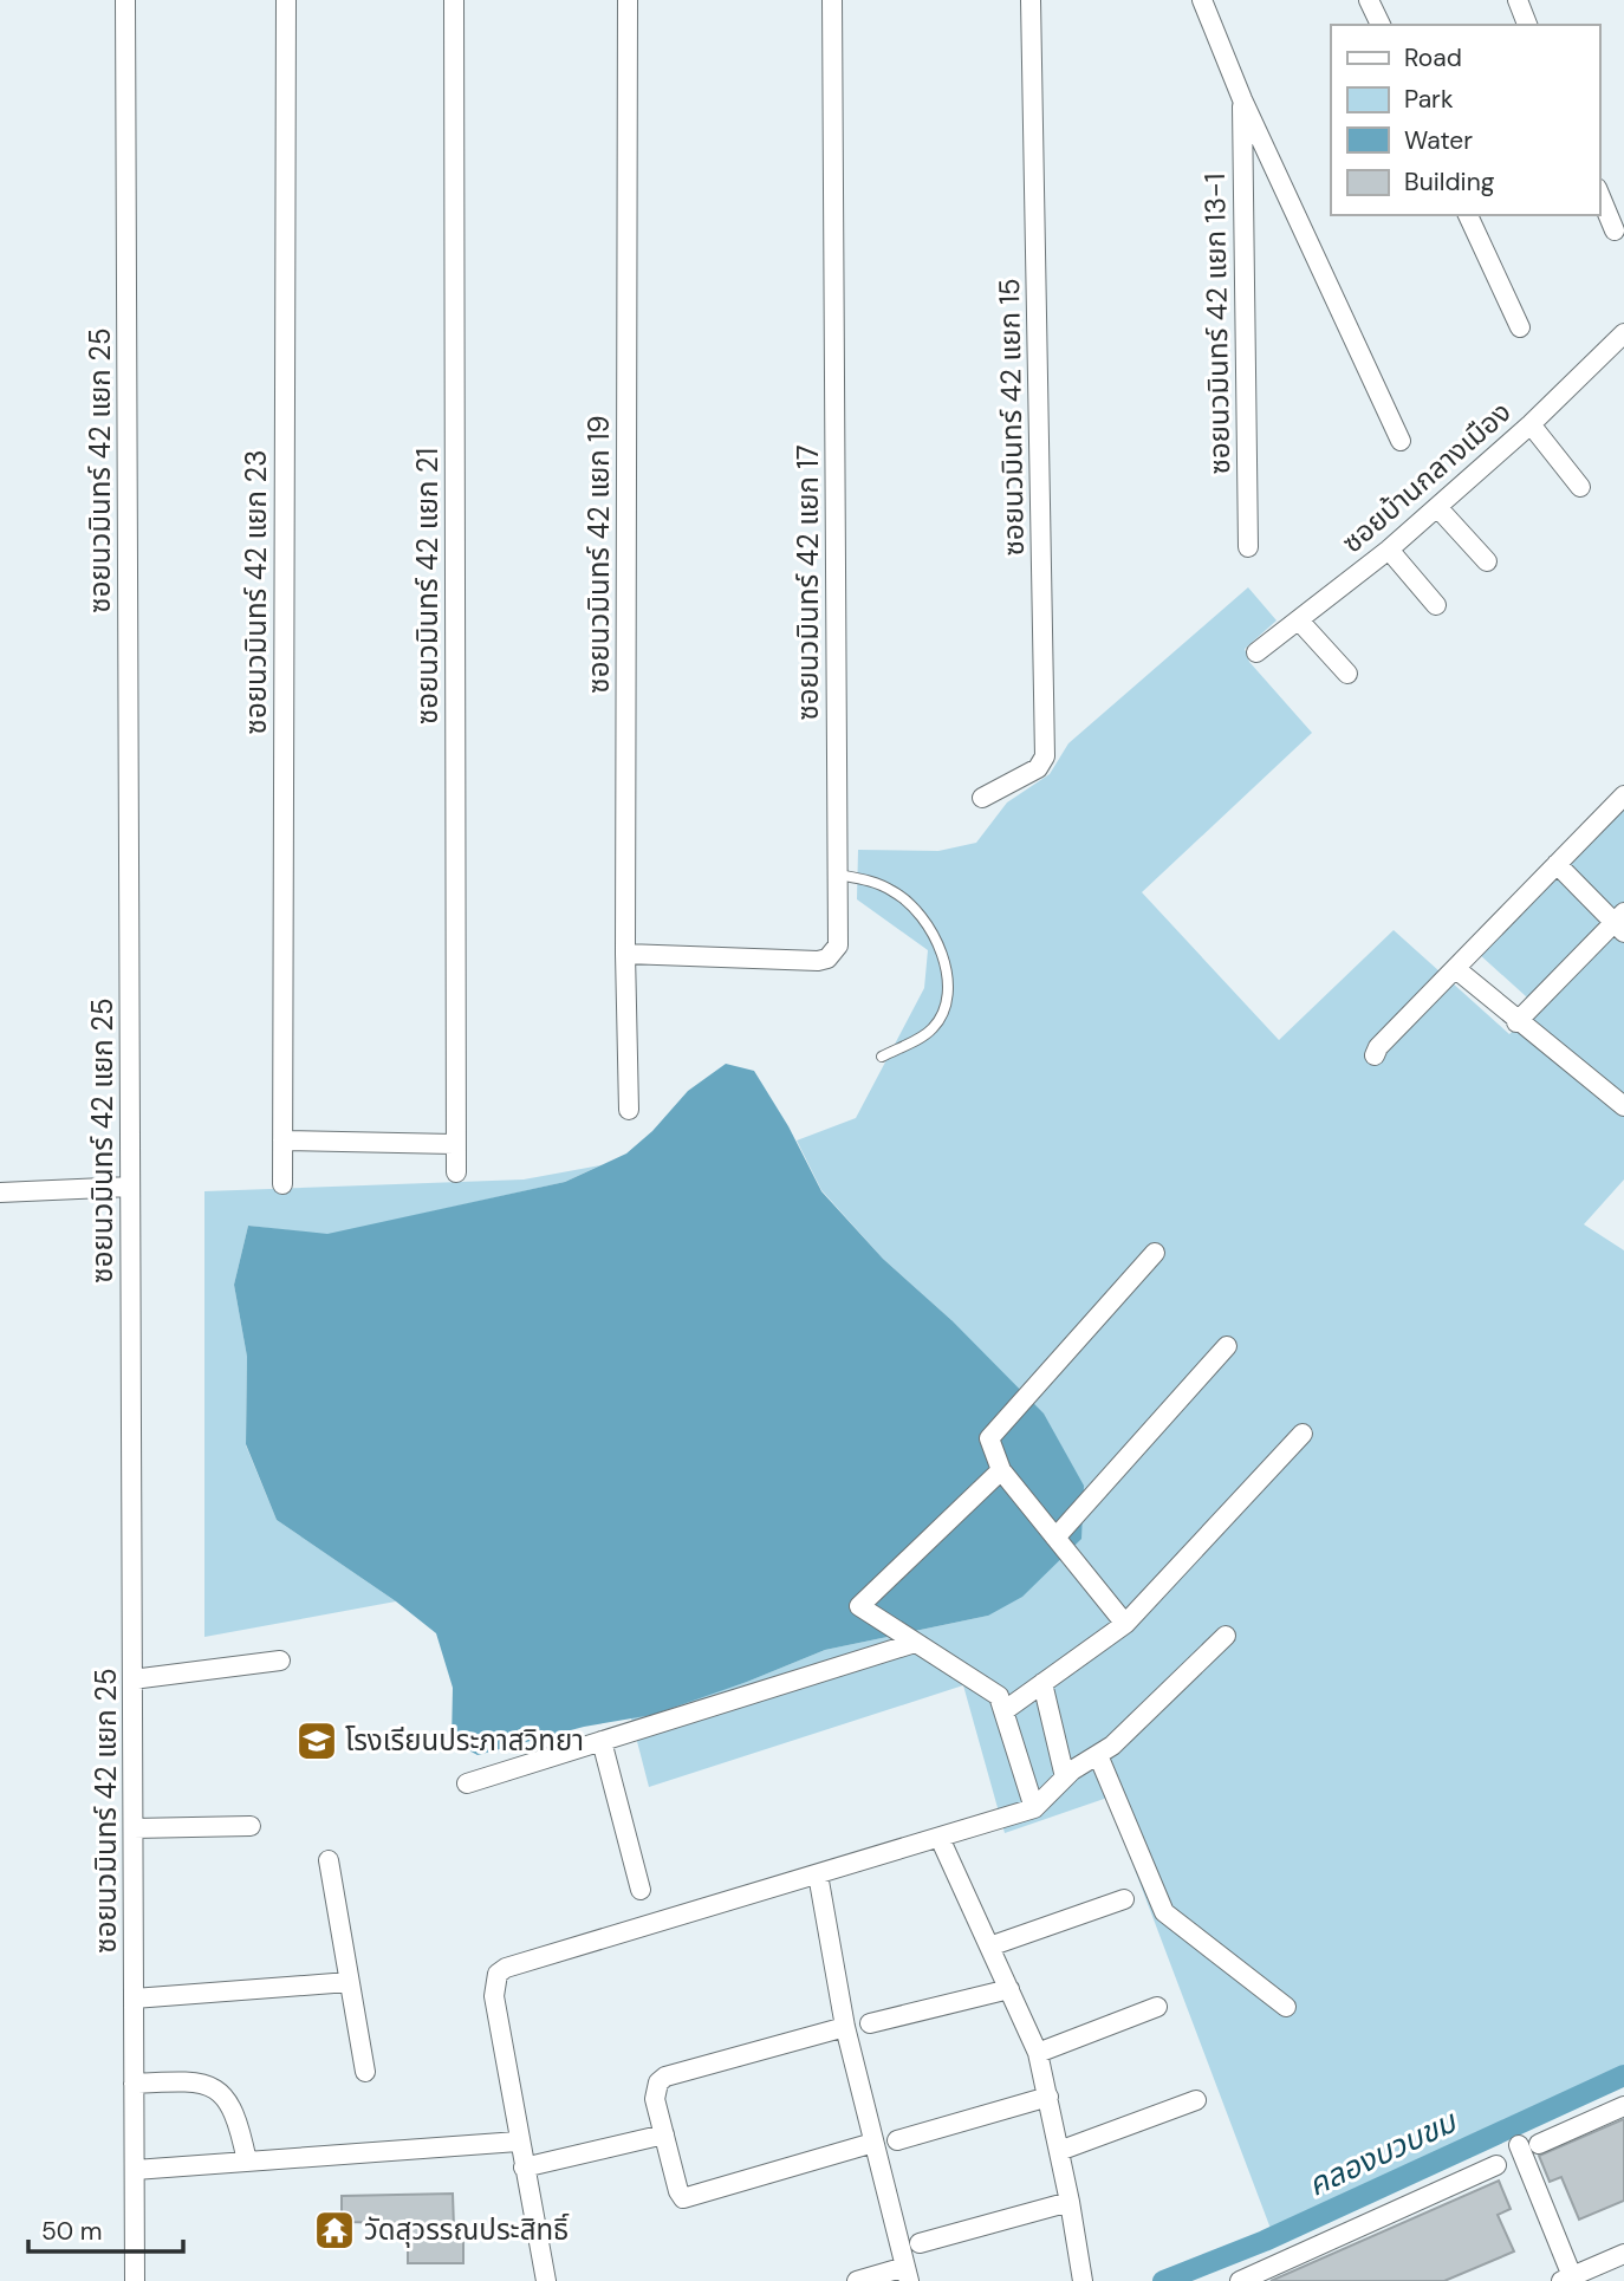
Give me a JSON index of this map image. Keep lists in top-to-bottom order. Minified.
{"streets":{"street":["ซอยนวมินทร์ 42 แยก 13-1","ซอยนวมินทร์ 42 แยก 15","ซอยนวมินทร์ 42 แยก 25","ซอยบ้านกลางเมือง","ซอยนวมินทร์ 42 แยก 19","ซอยนวมินทร์ 42 แยก 17","ซอยนวมินทร์ 42 แยก 21","ซอยนวมินทร์ 42 แยก 23"]},"crossings":[["ซอยนวมินทร์ 42 แยก 19","ซอยนวมินทร์ 42 แยก 17"]],"water":["คลองบวบขม"],"places":{"school or university":["โรงเรียนประภาสวิทยา"],"temple":["วัดสุวรรณประสิทธิ์"]},"legend":["Road","Park","Water","Building"],"scale_bar":"50 m"}
